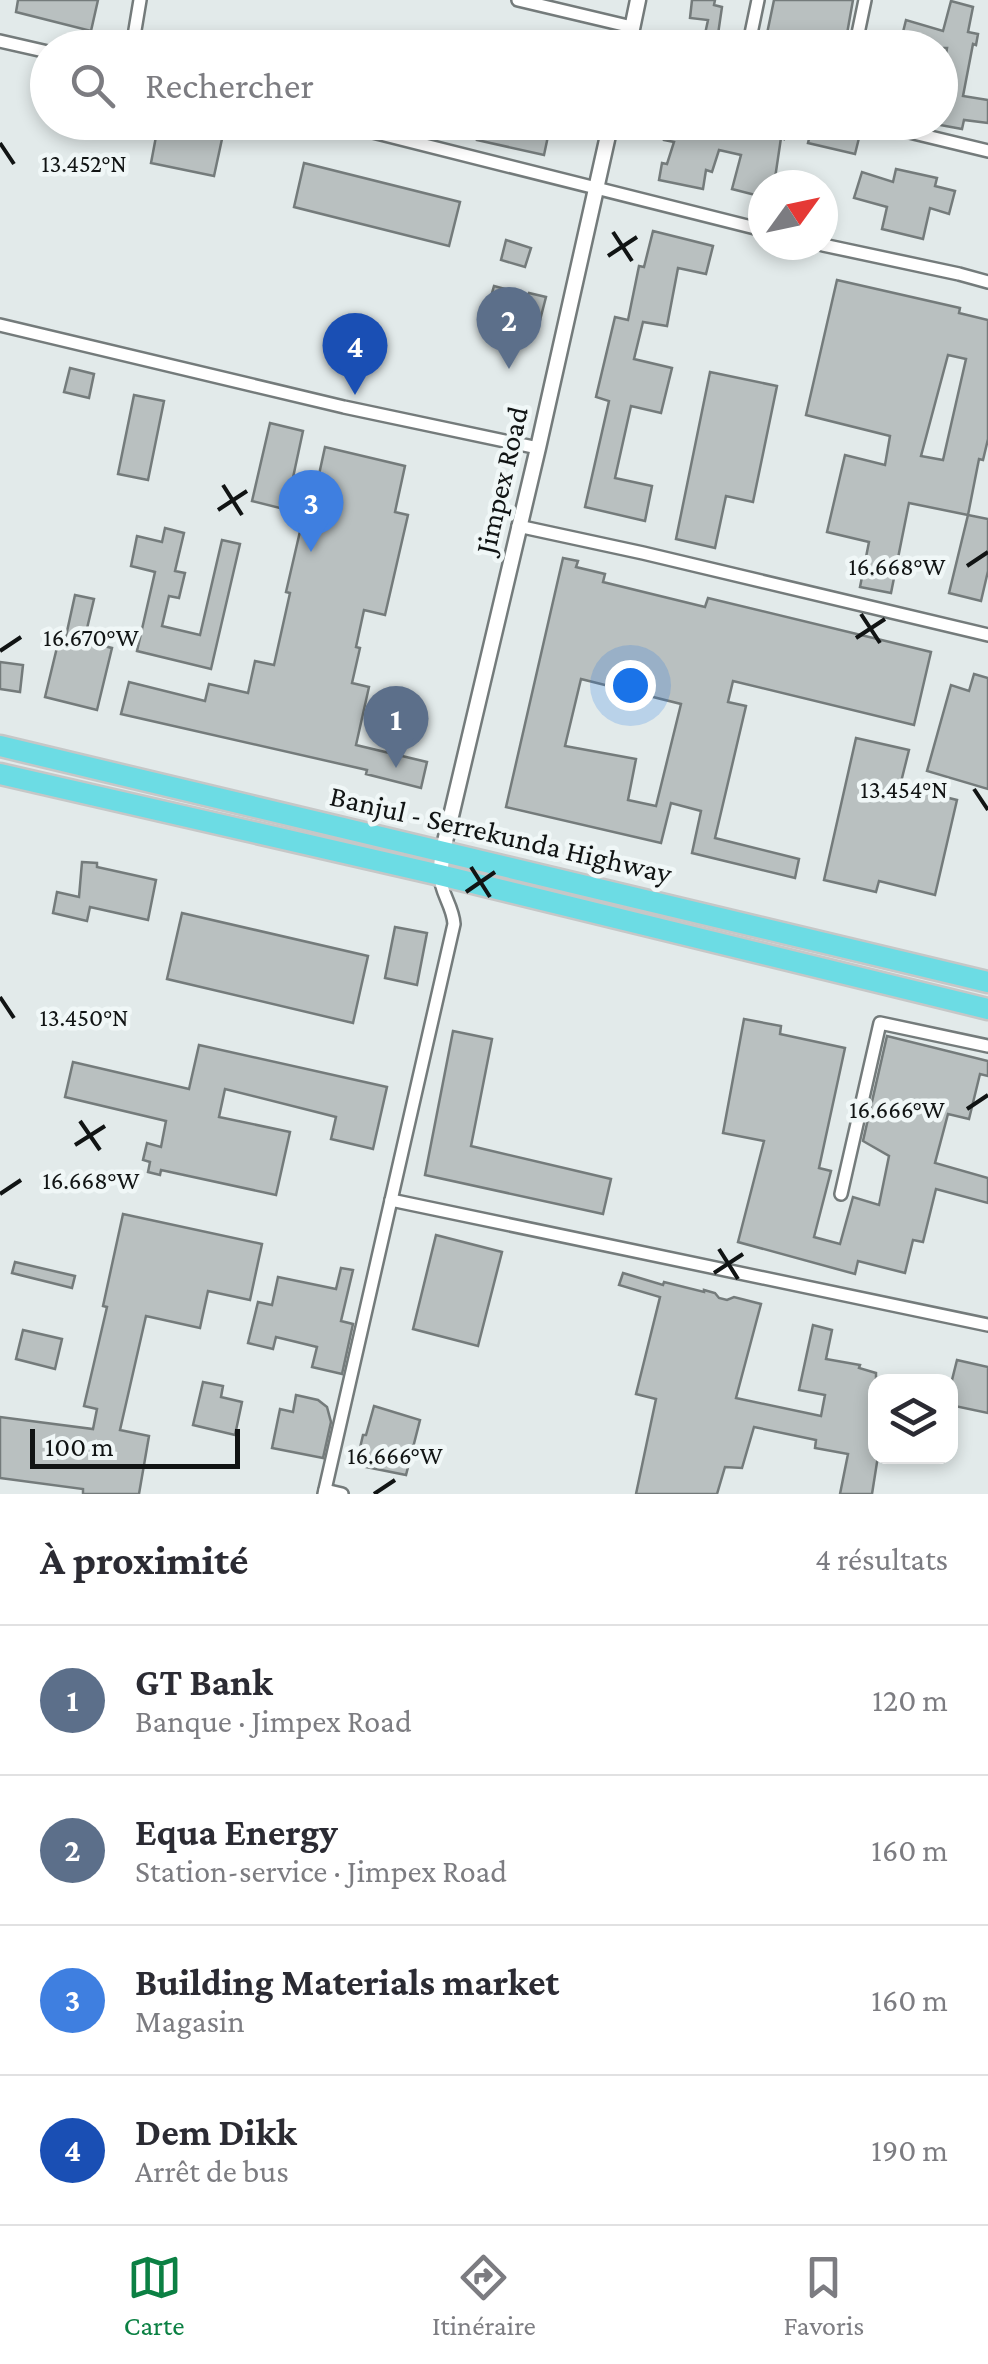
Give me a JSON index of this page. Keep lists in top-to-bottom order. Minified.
{"streets":{"highway":["Banjul - Serrekunda Highway"],"street":["Jimpex Road"]},"crossings":[["Jimpex Road","Banjul - Serrekunda Highway"]],"scale_bar":"100 m","north":"top right","page":{"search":"Rechercher","pins":["2","4","3","1"],"scale":"100 m","heading":["À proximité","4 résultats"],"list":[{"mark":"1","name":"GT Bank","note":"Banque · Jimpex Road","value":"120 m"},{"mark":"2","name":"Equa Energy","note":"Station-service · Jimpex Road","value":"160 m"},{"mark":"3","name":"Building Materials market","note":"Magasin","value":"160 m"},{"mark":"4","name":"Dem Dikk","note":"Arrêt de bus","value":"190 m"}],"nav":["Carte","Itinéraire","Favoris"]},"coordinates":["13.452°N","16.668°W","16.670°W","13.454°N","13.450°N","16.666°W"]}
